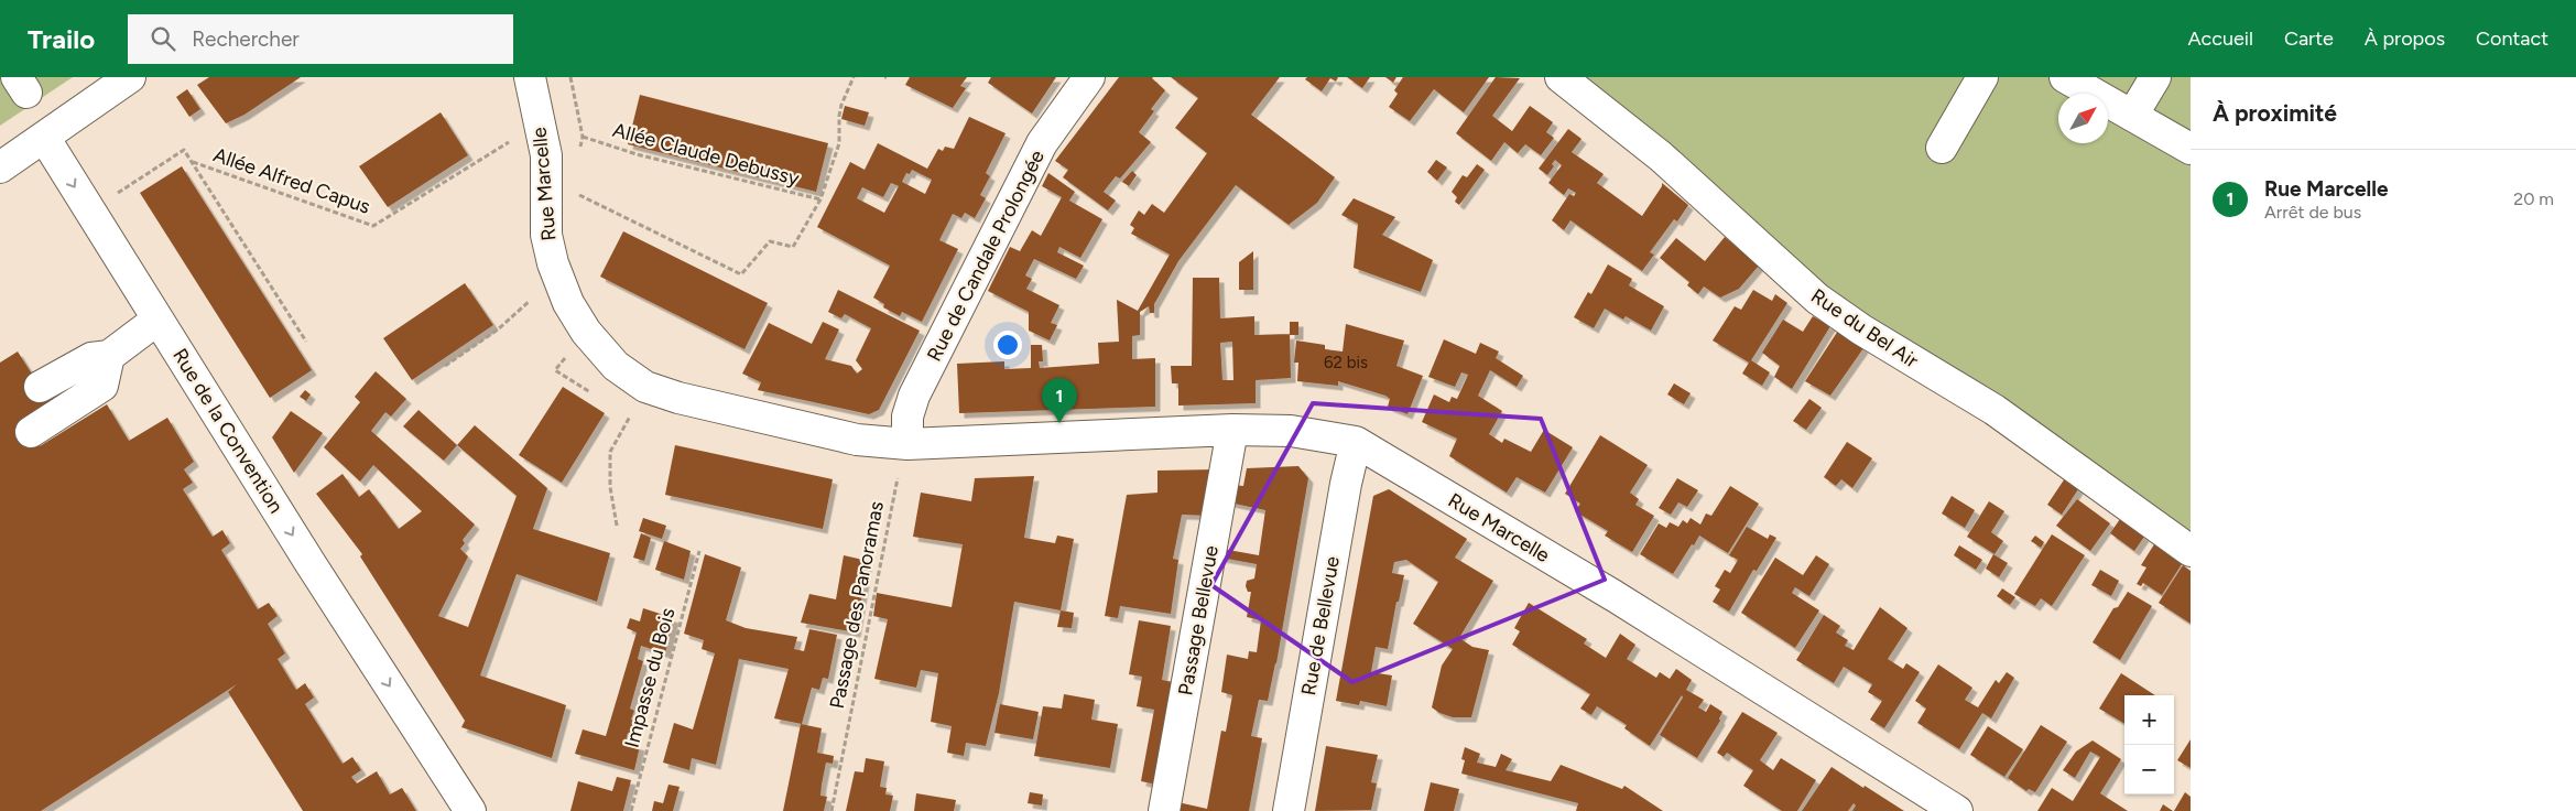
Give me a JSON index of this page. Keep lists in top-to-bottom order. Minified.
{"streets":{"street":["Rue Marcelle","Rue de Candale Prolongée","Rue du Bel Air","Rue de la Convention","Passage Bellevue","Rue de Bellevue"],"path":["Allée Claude Debussy","Allée Alfred Capus","Passage des Panoramas","Impasse du Bois"]},"crossings":[["Rue Marcelle","Rue de Candale Prolongée"],["Rue Marcelle","Passage Bellevue"],["Rue Marcelle","Rue de Bellevue"]],"one_way":["Rue de la Convention"],"house_numbers":["62 bis"],"north":"top right","page":{"header":"Trailo","search":"Rechercher","nav":["Accueil","Carte","À propos","Contact"],"heading":"À proximité","list":[{"mark":"1","name":"Rue Marcelle","note":"Arrêt de bus","value":"20 m"}],"pins":"1","map_buttons":["+","−"]}}
